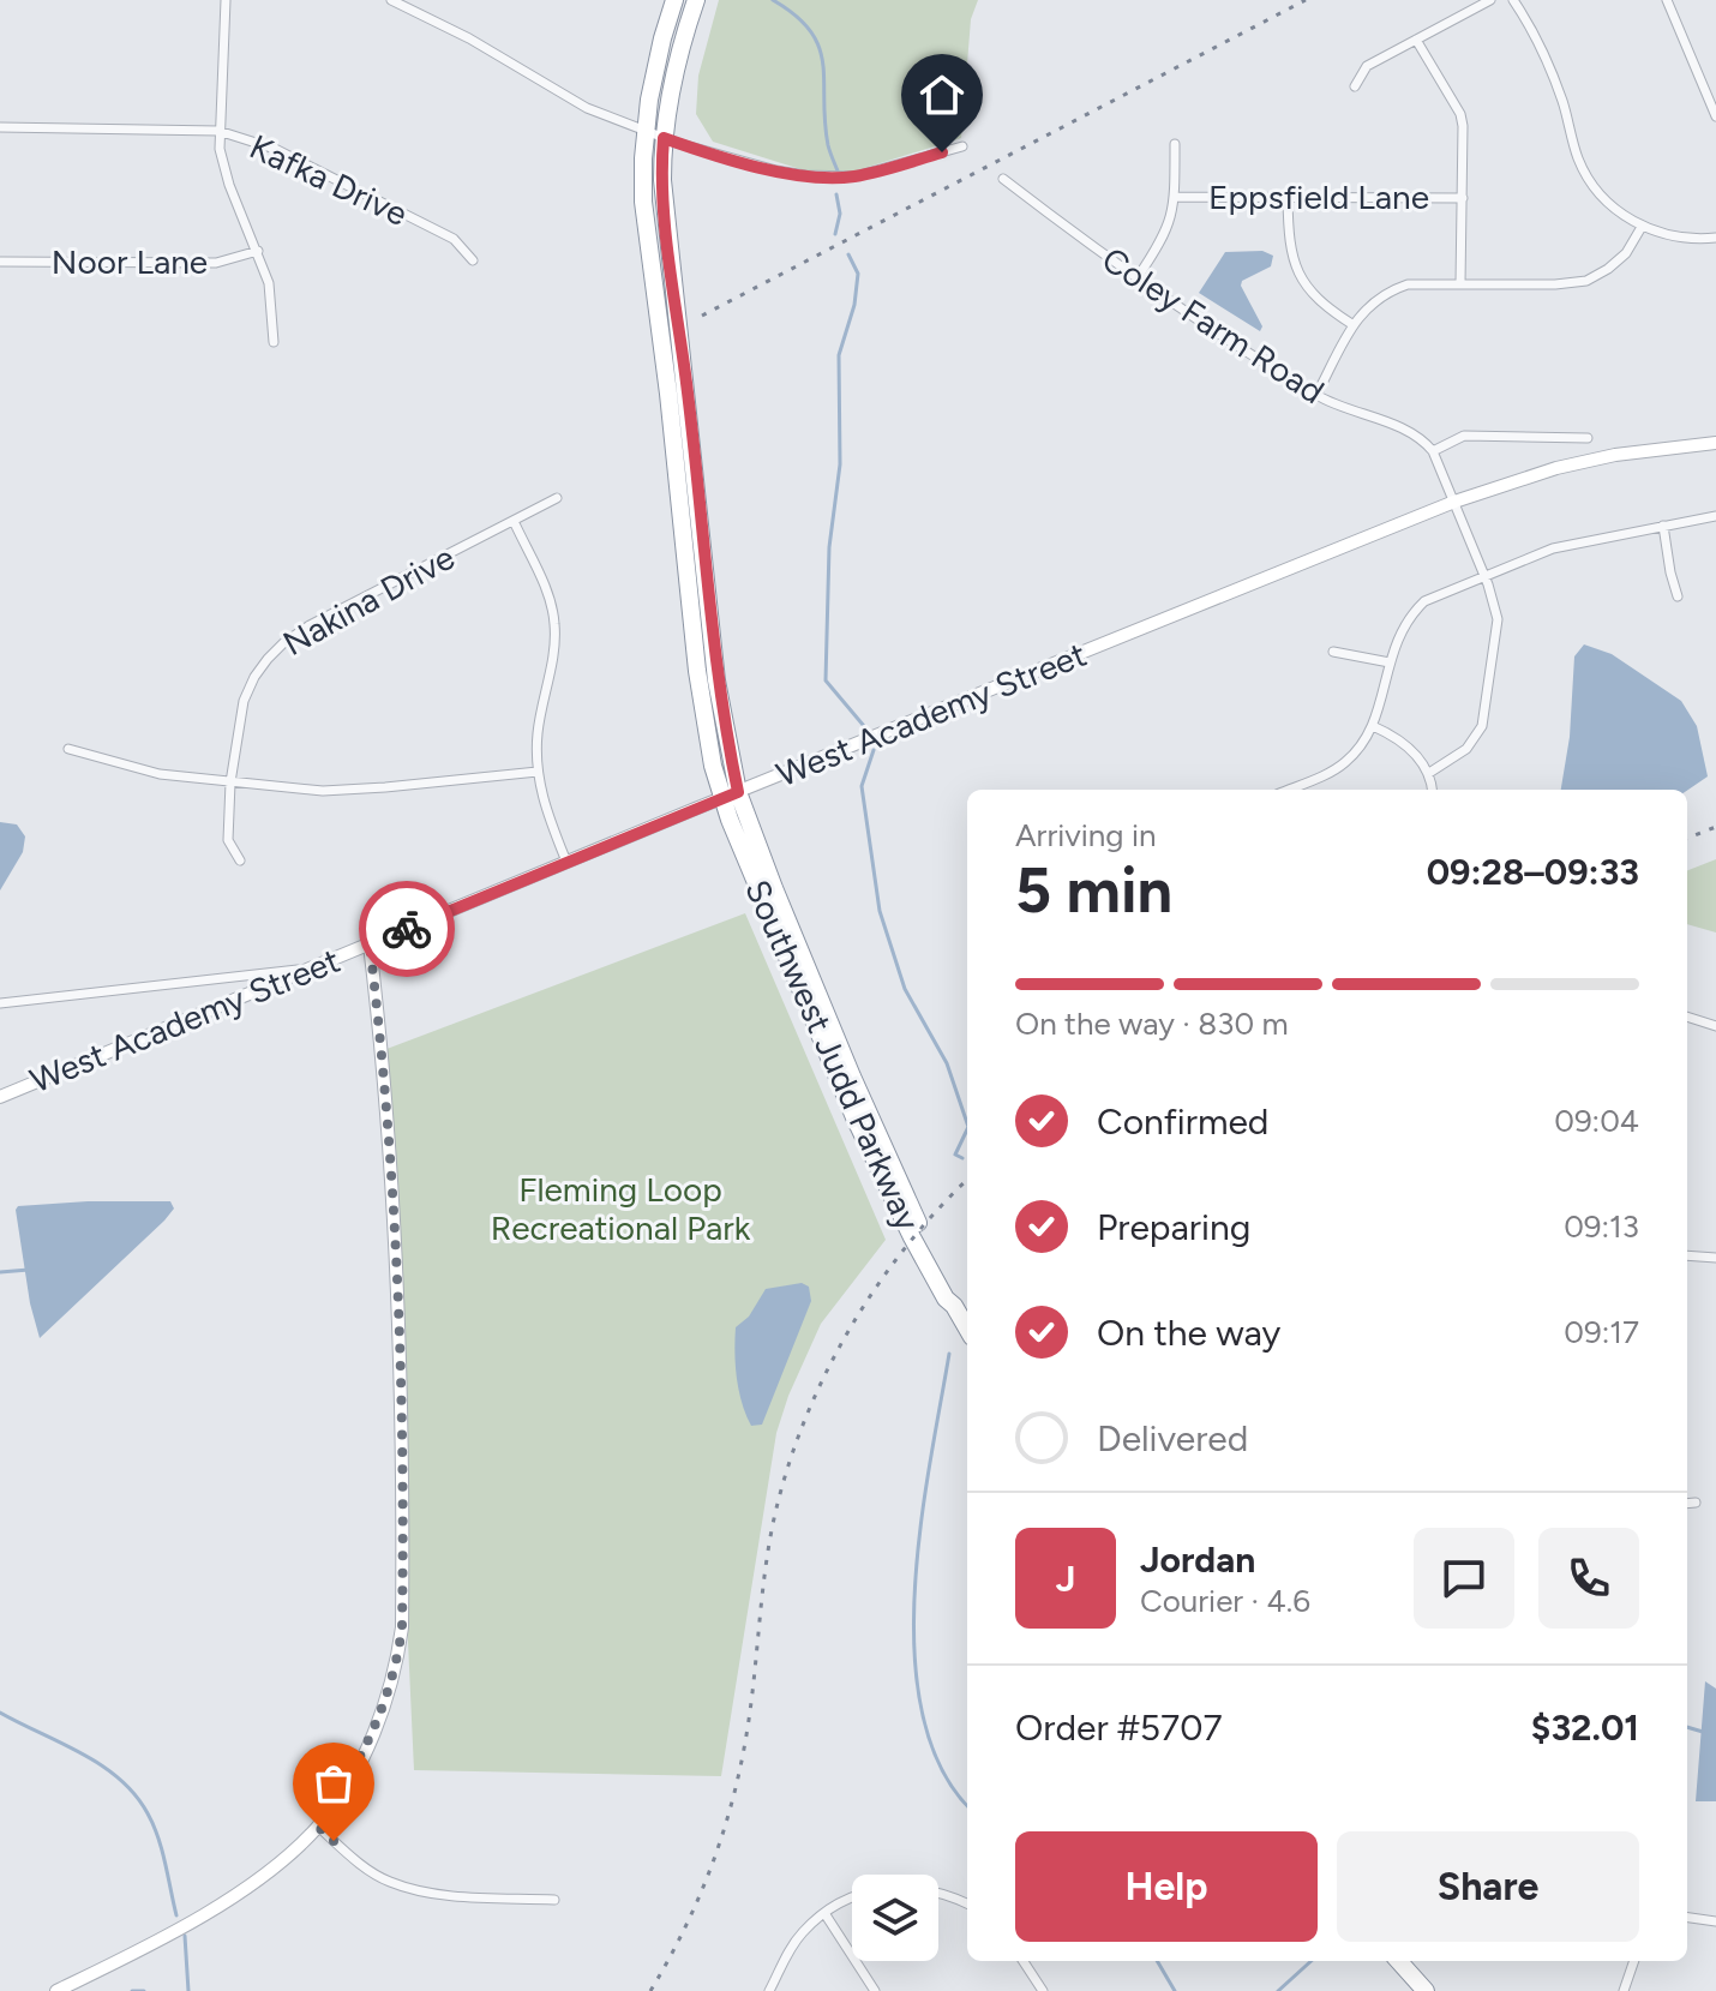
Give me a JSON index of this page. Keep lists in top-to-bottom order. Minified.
{"streets":{"highway":["Southwest Judd Parkway"],"main road":["West Academy Street"],"street":["Kafka Drive","Eppsfield Lane","Noor Lane","Coley Farm Road","Nakina Drive"]},"crossings":[["West Academy Street","Southwest Judd Parkway"]],"parks":["Fleming Loop Recreational Park"],"page":{"heading":["5 min","Arriving in","09:28–09:33"],"panel":["Jordan","Courier · 4.6","Order #5707","$32.01"],"bar":"On the way · 830 m","list":[["Confirmed","09:04"],["Preparing","09:13"],["On the way","09:17"],"Delivered"],"round":"J","buttons":["Help","Share"]}}
